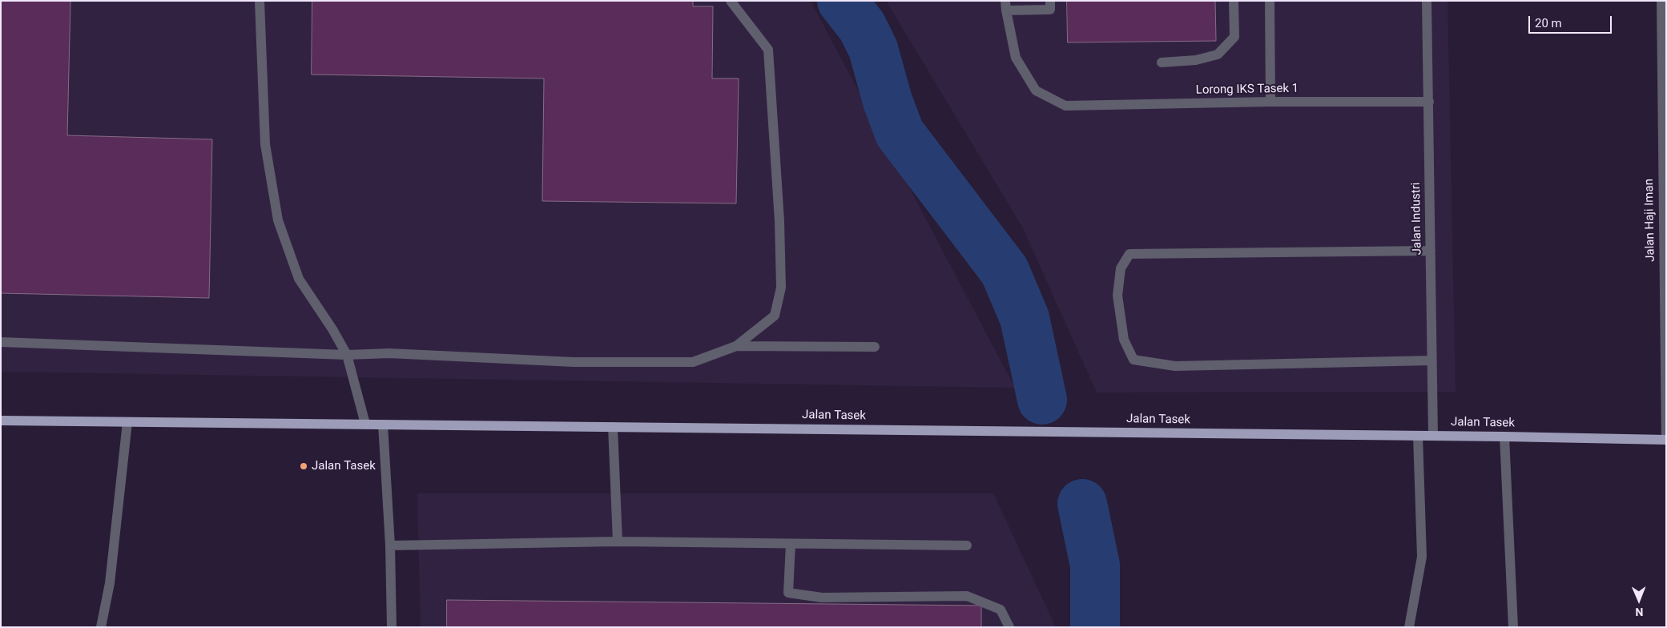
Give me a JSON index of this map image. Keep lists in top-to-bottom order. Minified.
{"streets":{"main road":["Jalan Tasek"],"street":["Lorong IKS Tasek 1","Jalan Industri","Jalan Haji Iman"]},"crossings":[["Lorong IKS Tasek 1","Jalan Industri"],["Jalan Industri","Jalan Tasek"],["Jalan Haji Iman","Jalan Tasek"]],"places":["Jalan Tasek"],"scale_bar":"20 m","north":"bottom"}
